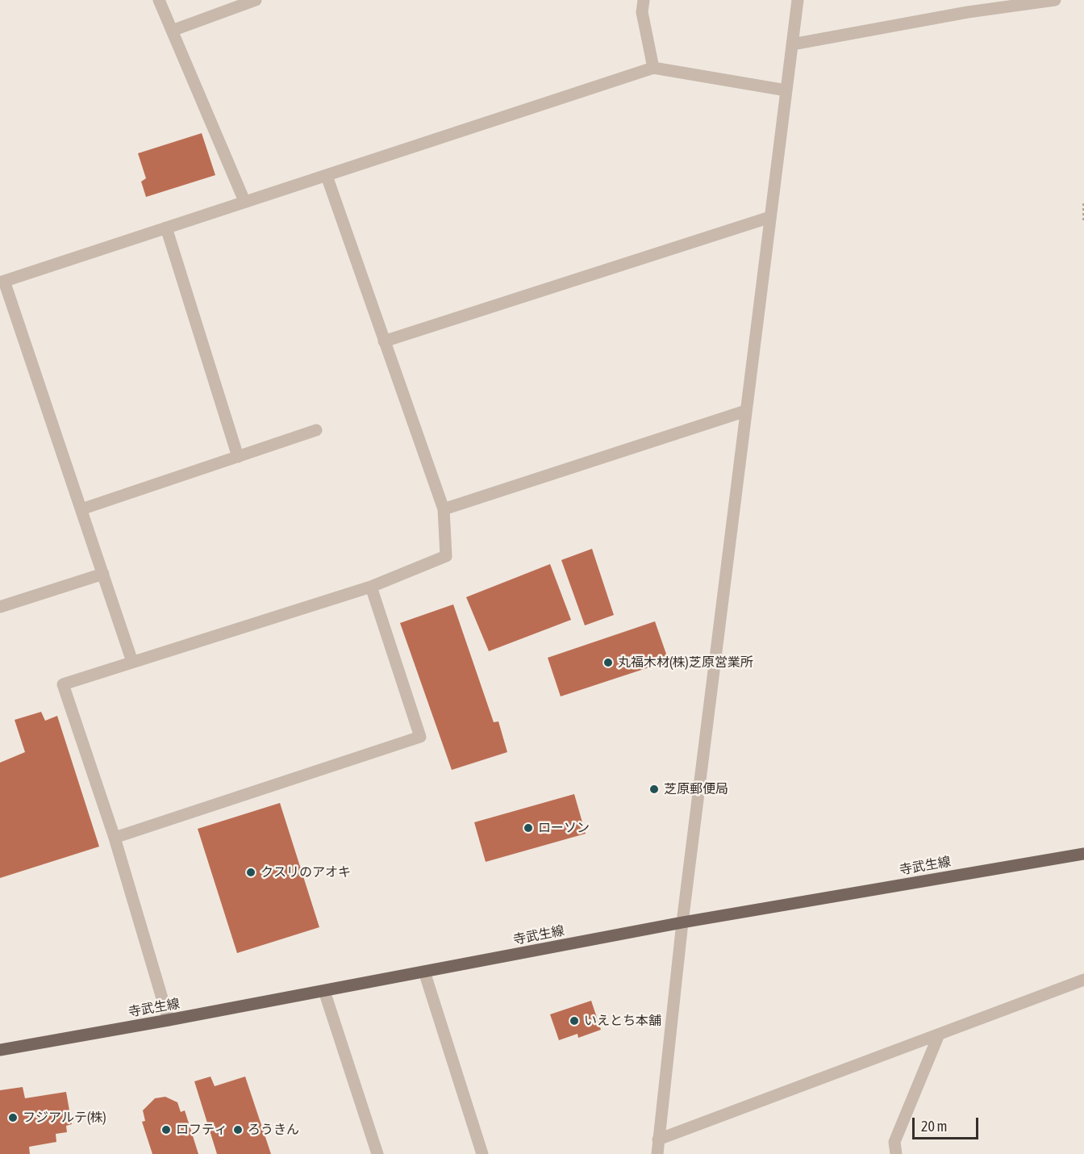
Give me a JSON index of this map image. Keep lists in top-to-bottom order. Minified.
{"streets":{"main road":["寺武生線"]},"places":["丸福木材(株)芝原営業所","芝原郵便局","ローソン","クスリのアオキ","いえとち本舗","フジアルテ(株)","ロフティ","ろうきん"],"scale_bar":"20 m"}
